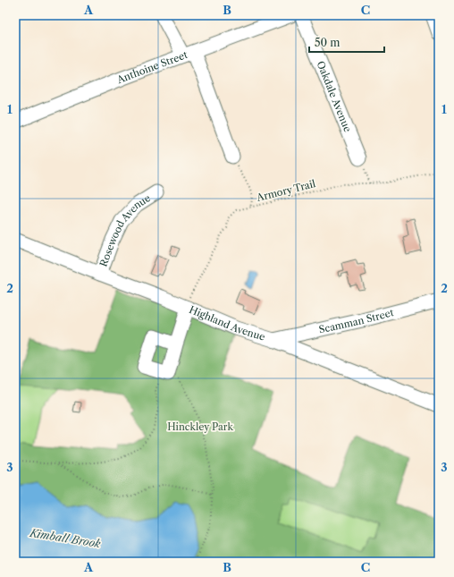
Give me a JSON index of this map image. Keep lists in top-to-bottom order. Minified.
{"streets":{"street":["Anthoine Street","Oakdale Avenue","Rosewood Avenue","Scamman Street","Highland Avenue"],"path":["Armory Trail"]},"crossings":[["Armory Trail","Highland Avenue"],["Rosewood Avenue","Highland Avenue"],["Scamman Street","Highland Avenue"]],"water":["Kimball Brook"],"parks":["Hinckley Park"],"scale_bar":"50 m","grid":{"columns":["A","B","C"],"rows":["1","2","3"]}}
